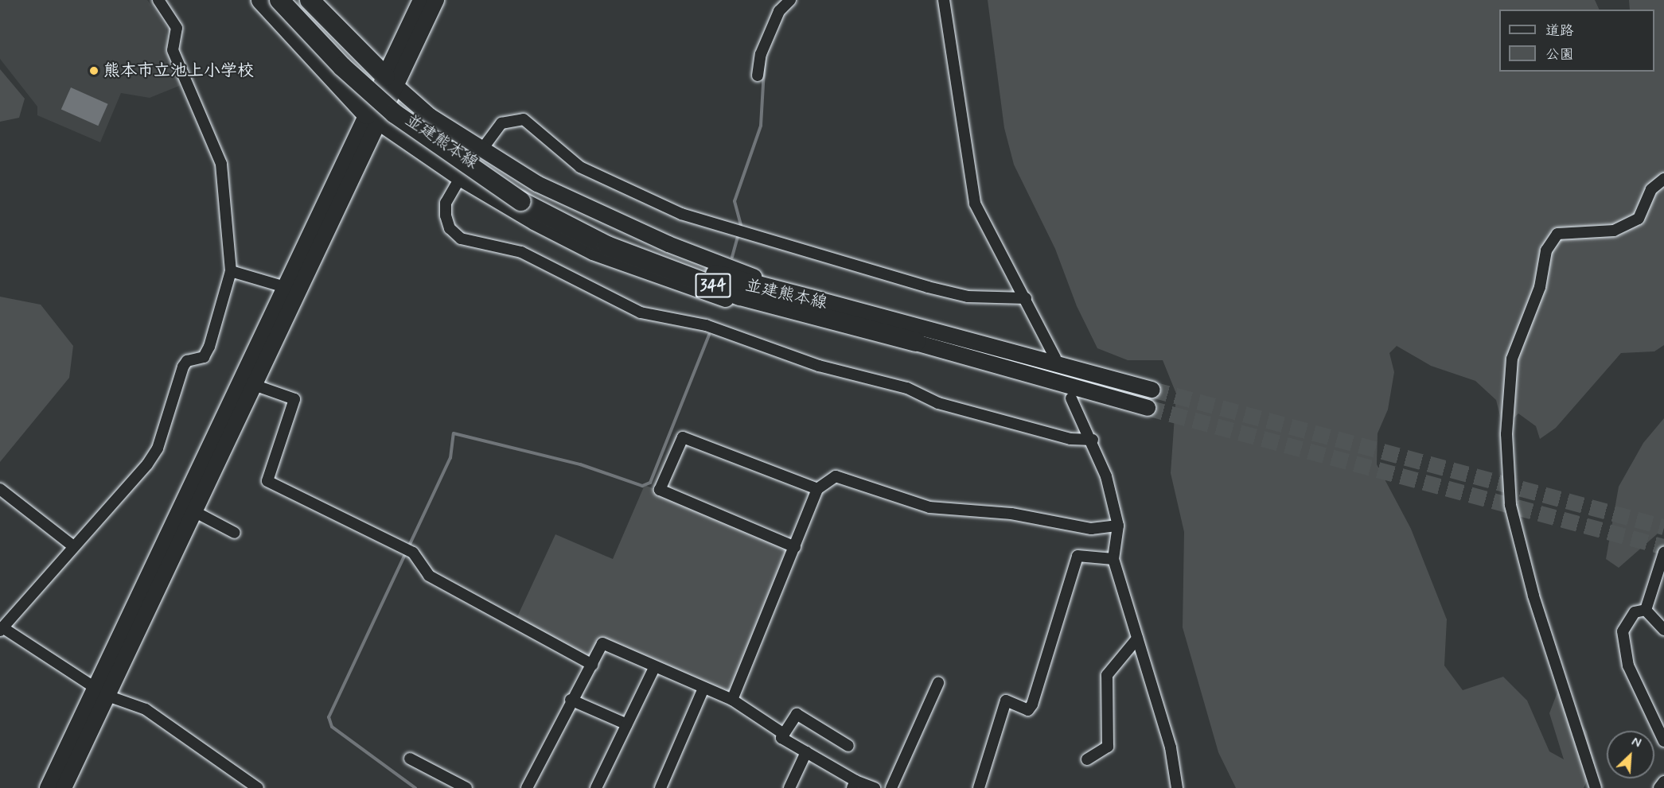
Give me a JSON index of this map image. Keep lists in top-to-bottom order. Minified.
{"streets":{"highway":["344"],"main road":["並建熊本線"]},"crossings":[["並建熊本線","344"]],"places":["熊本市立池上小学校"],"legend":["道路","公園"],"north":"top right"}
